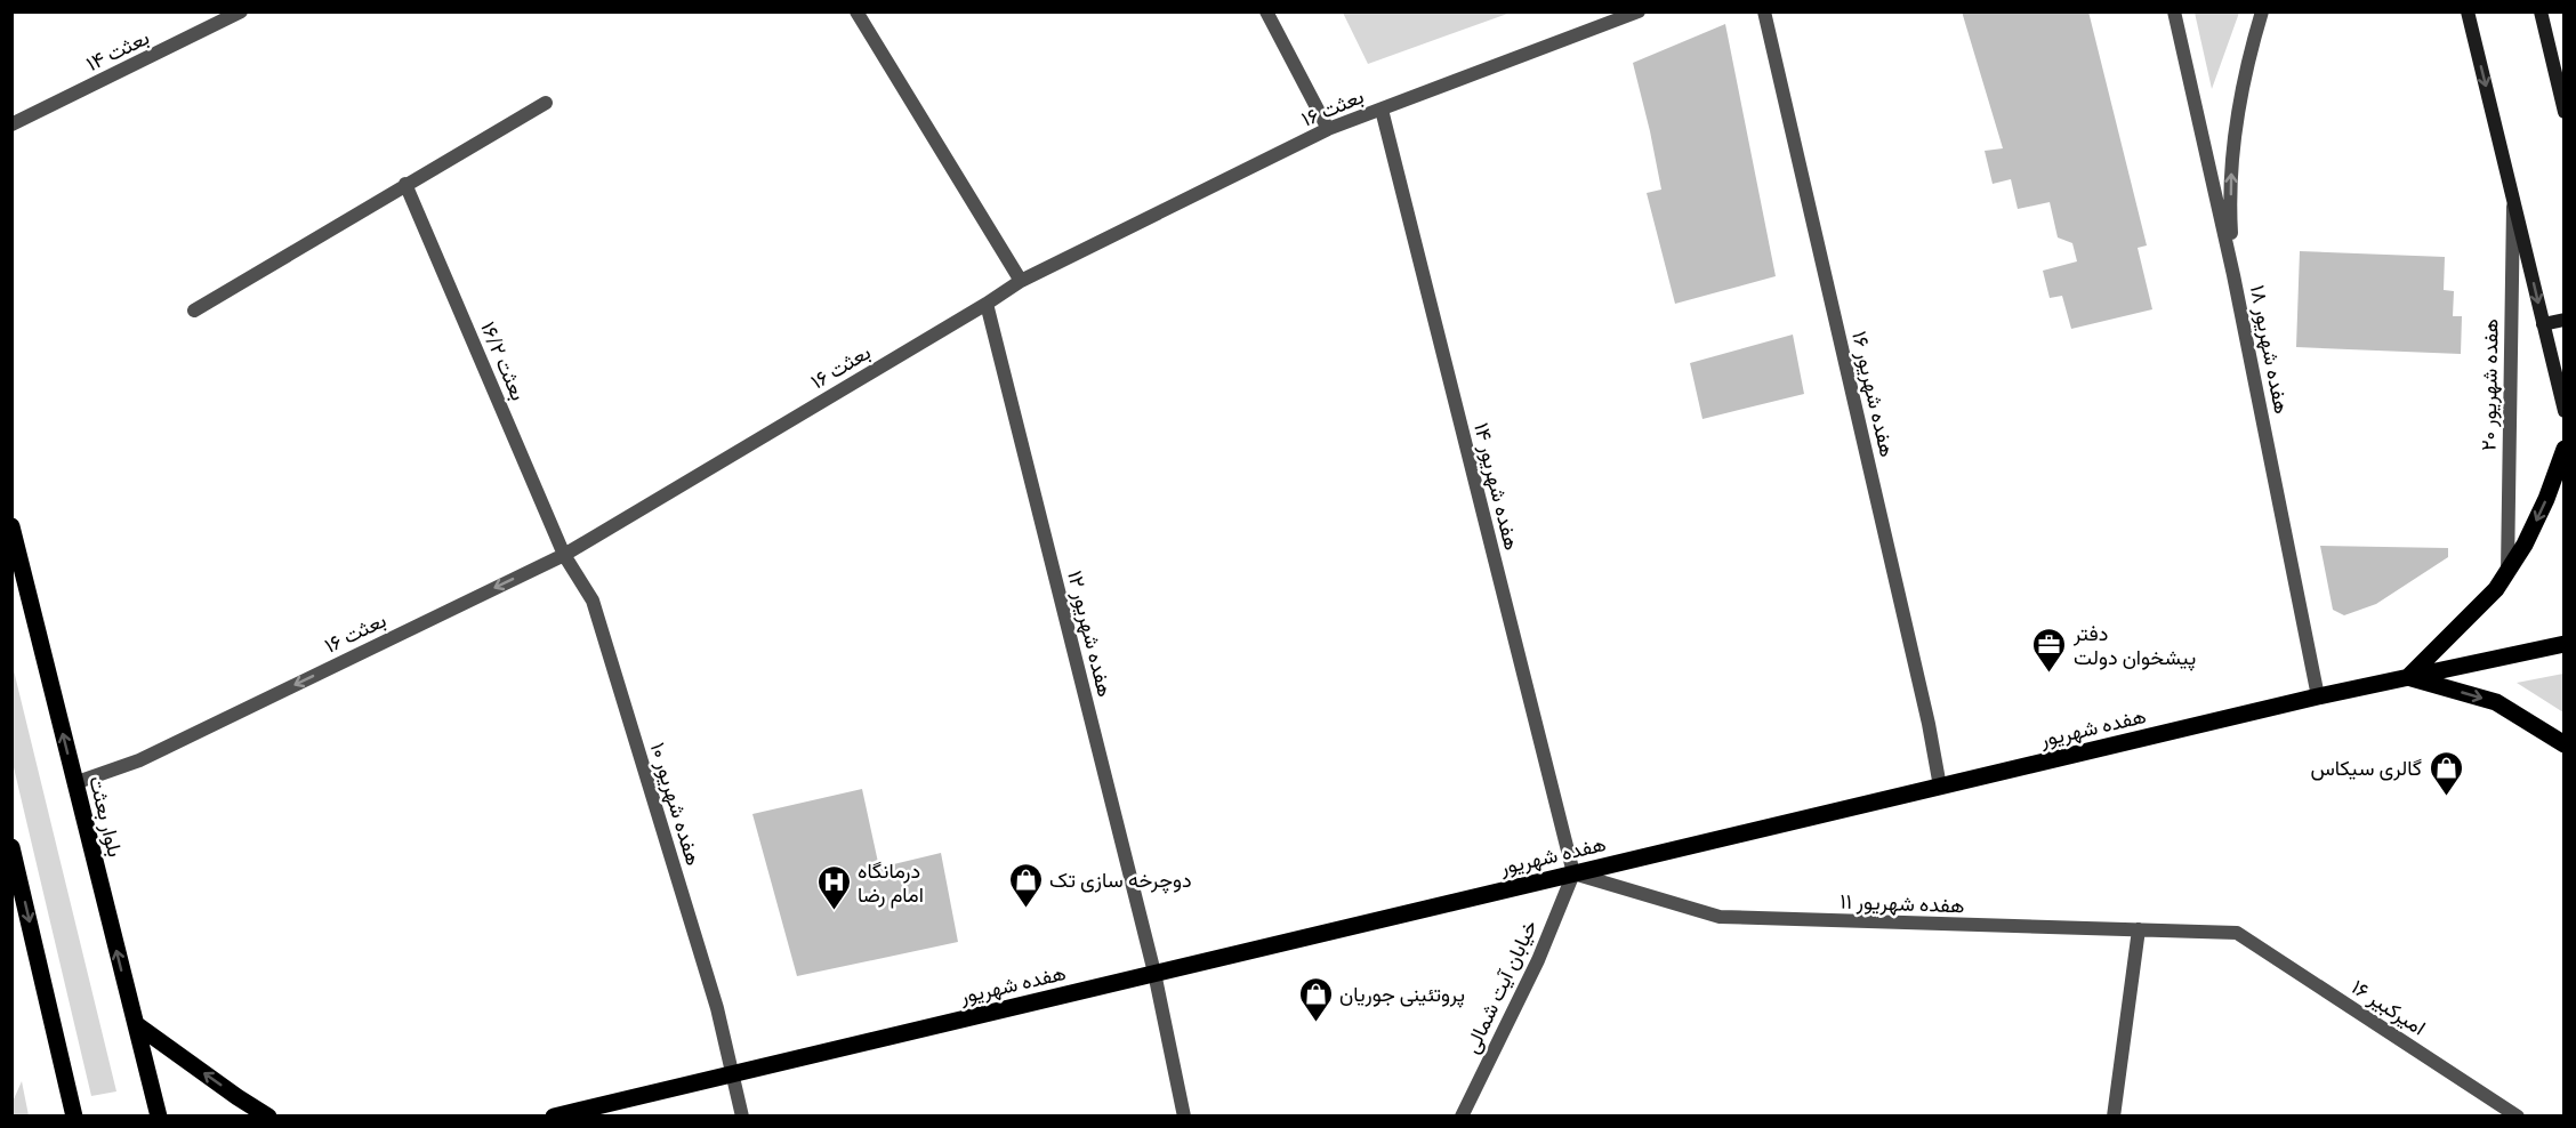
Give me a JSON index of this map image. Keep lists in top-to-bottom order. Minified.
{"streets":{"main road":["هفده شهریور","بلوار بعثت"],"street":["بعثت ۱۴","بعثت ۱۶","هفده شهریور ۱۸","بعثت ۱۶/۲","هفده شهریور ۲۰","هفده شهریور ۱۶","هفده شهریور ۱۴","هفده شهریور ۱۲","هفده شهریور ۱۰","هفده شهریور ۱۱","خیابان آیت شمالی","امیرکبیر ۱۶"]},"crossings":[["بعثت ۱۶","بعثت ۱۶/۲"],["بعثت ۱۶","هفده شهریور ۱۴"],["بعثت ۱۶","هفده شهریور ۱۲"],["بعثت ۱۶","هفده شهریور ۱۰"],["بعثت ۱۶","بلوار بعثت"],["هفده شهریور ۱۸","هفده شهریور"],["بعثت ۱۶/۲","هفده شهریور ۱۰"],["هفده شهریور ۱۶","هفده شهریور"],["هفده شهریور ۱۴","هفده شهریور"],["هفده شهریور ۱۴","هفده شهریور ۱۱"],["هفده شهریور ۱۴","خیابان آیت شمالی"],["هفده شهریور ۱۲","هفده شهریور"],["هفده شهریور","هفده شهریور ۱۰"],["هفده شهریور","هفده شهریور ۱۱"],["هفده شهریور","خیابان آیت شمالی"],["هفده شهریور ۱۱","خیابان آیت شمالی"],["هفده شهریور ۱۱","امیرکبیر ۱۶"]],"places":{"office":["دفتر پیشخوان دولت"],"shop":["گالری سیکاس","دوچرخه سازی تک","پروتئینی جوریان"],"hospital":["درمانگاه امام رضا"]}}
